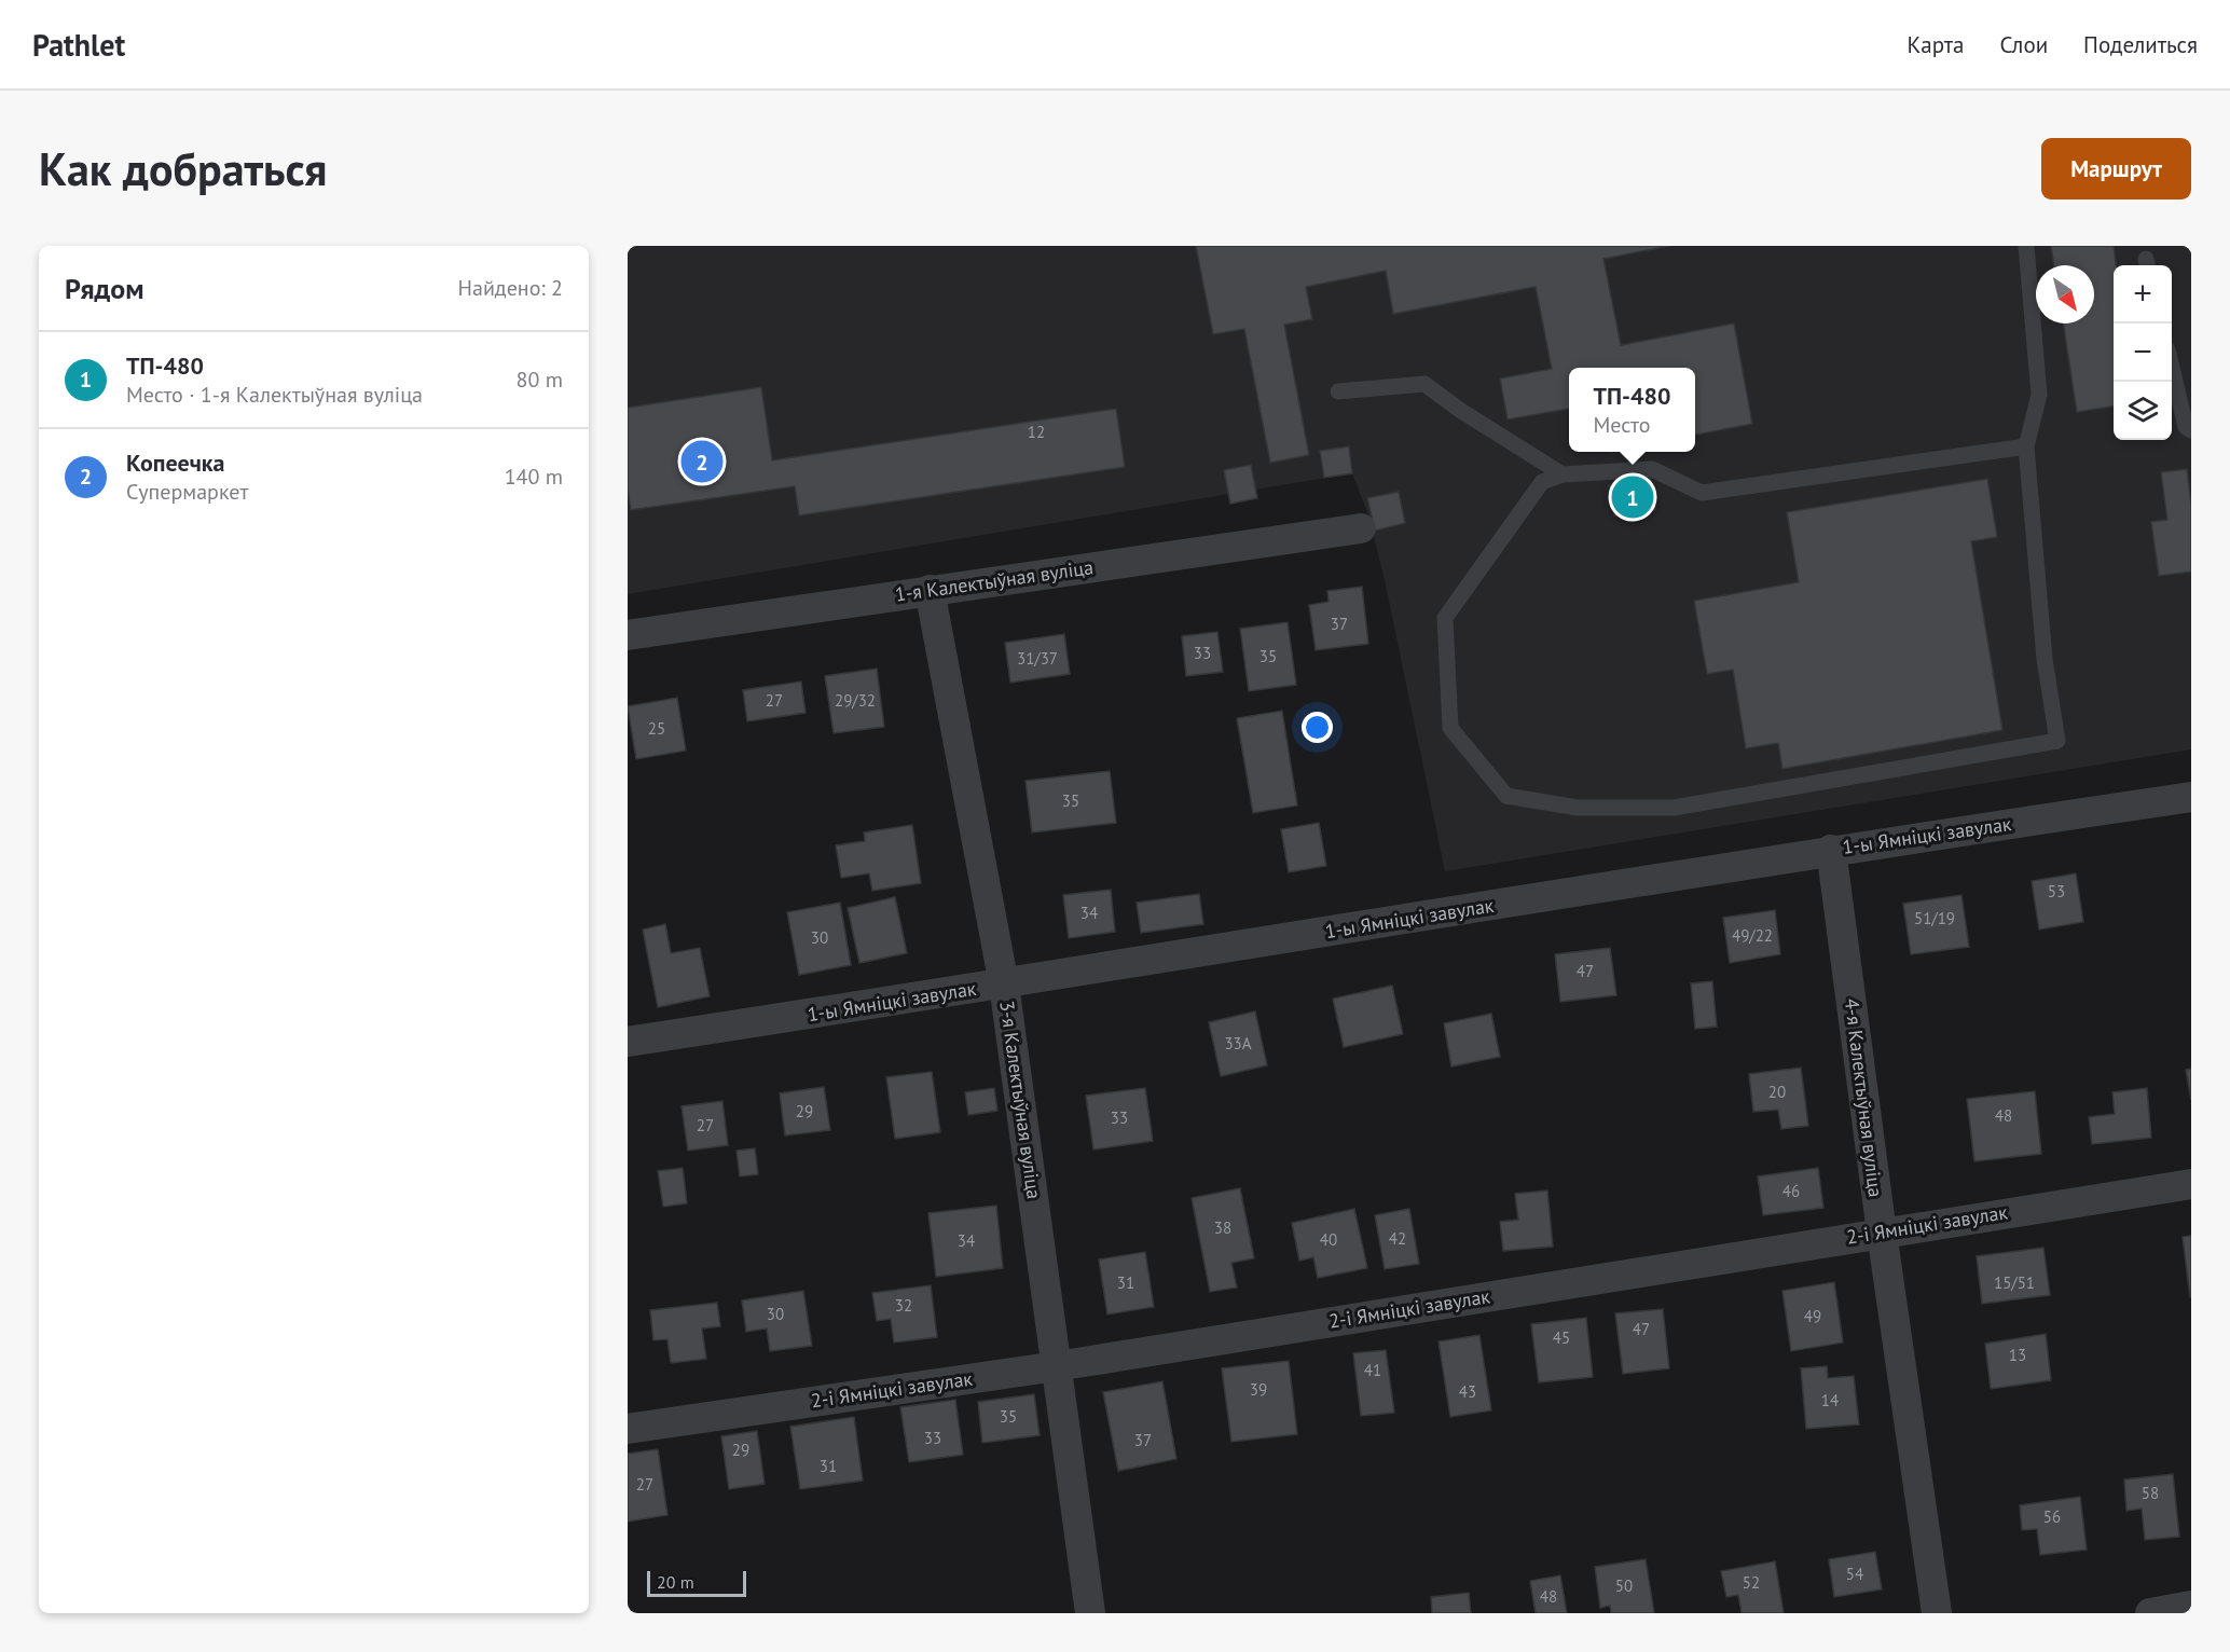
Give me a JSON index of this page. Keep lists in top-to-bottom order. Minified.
{"streets":{"street":["1-я Калектыўная вуліца","1-ы Ямніцкі завулак","4-я Калектыўная вуліца","3-я Калектыўная вуліца","2-і Ямніцкі завулак"]},"crossings":[["1-я Калектыўная вуліца","3-я Калектыўная вуліца"],["1-ы Ямніцкі завулак","4-я Калектыўная вуліца"],["1-ы Ямніцкі завулак","3-я Калектыўная вуліца"],["4-я Калектыўная вуліца","2-і Ямніцкі завулак"],["3-я Калектыўная вуліца","2-і Ямніцкі завулак"]],"house_numbers":["12","37","33","35","31/37","27","29/32","25","35","53","34","51/19","49/22","30","47","33А","20","29","48","33","27","46","38","42","40","34","31","15/51","32","30","49","47","45","13","41","39","43","14","35","33","37","29","31","27","58","56","54","52","50","48"],"scale_bar":"20 m","north":"bottom right","page":{"header":"Pathlet","nav":["Карта","Слои","Поделиться"],"buttons":"Маршрут","title":"Как добраться","heading":["Рядом","Найдено: 2"],"map_buttons":["+","−"],"list":[{"mark":"1","name":"ТП-480","note":"Место · 1-я Калектыўная вуліца","value":"80 m"},{"mark":"2","name":"Копеечка","note":"Супермаркет","value":"140 m"}],"popup":["ТП-480","Место"],"pins":["2","1"],"scale":"20 m"}}
